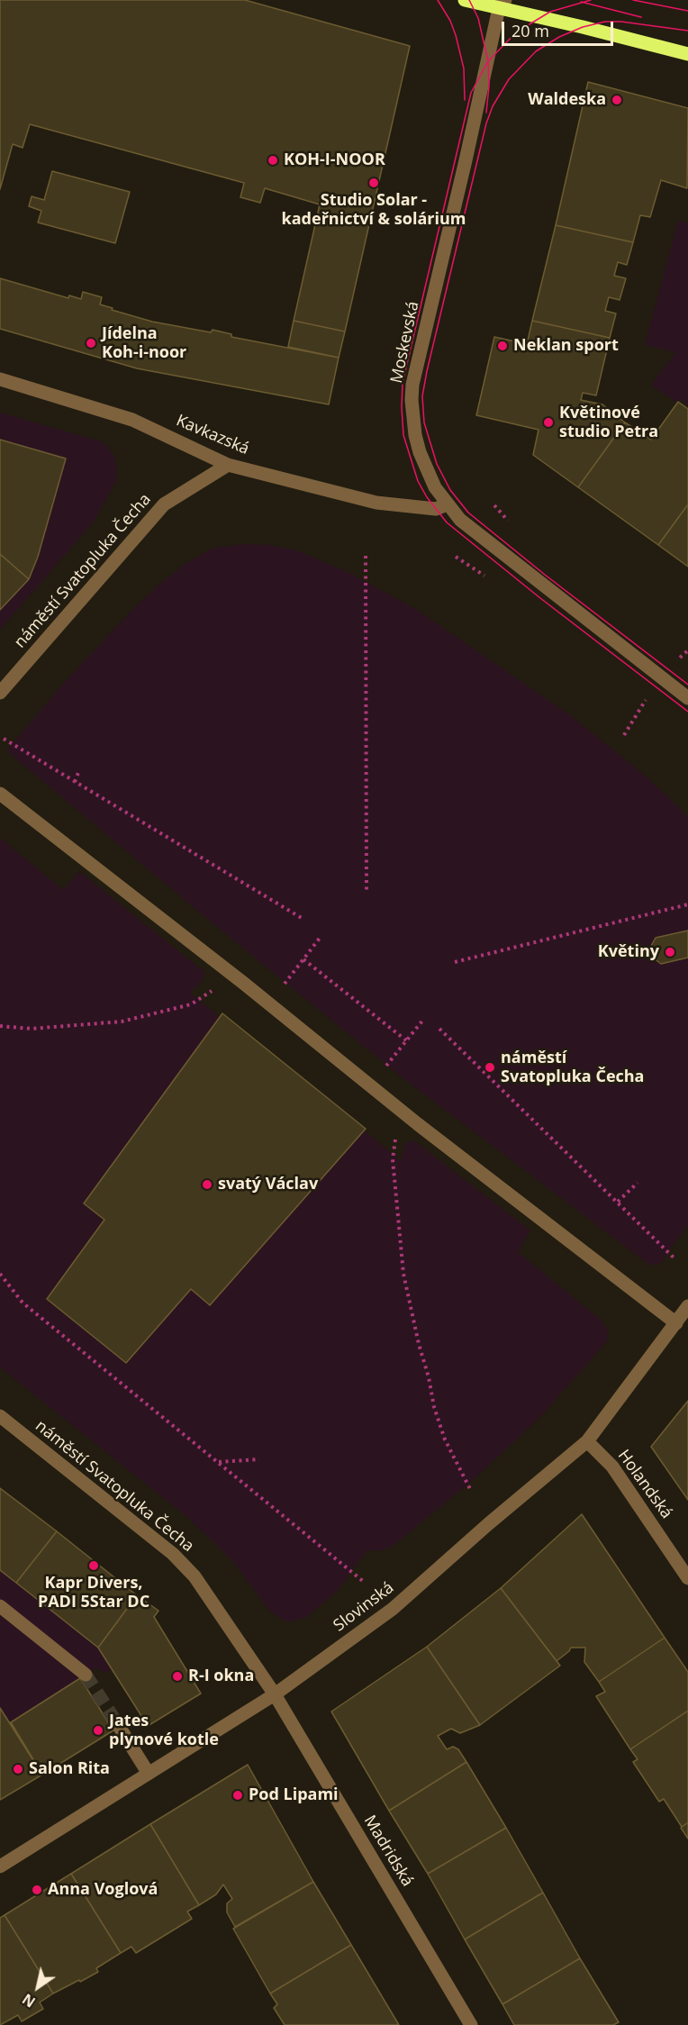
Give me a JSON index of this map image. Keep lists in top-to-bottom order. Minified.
{"streets":{"street":["Moskevská","Kavkazská","náměstí Svatopluka Čecha","Holandská","Slovinská","Madridská"]},"crossings":[["Moskevská","Kavkazská"],["Kavkazská","náměstí Svatopluka Čecha"],["náměstí Svatopluka Čecha","Slovinská"],["náměstí Svatopluka Čecha","Madridská"],["Holandská","Slovinská"],["Slovinská","Madridská"]],"places":["Waldeska","KOH-I-NOOR","Studio Solar - kadeřnictví & solárium","Jídelna Koh-i-noor","Neklan sport","Květinové studio Petra","Květiny","náměstí Svatopluka Čecha","svatý Václav","Kapr Divers, PADI 5Star DC","R-I okna","Jates plynové kotle","Salon Rita","Pod Lipami","Anna Voglová"],"scale_bar":"20 m","north":"bottom left"}
